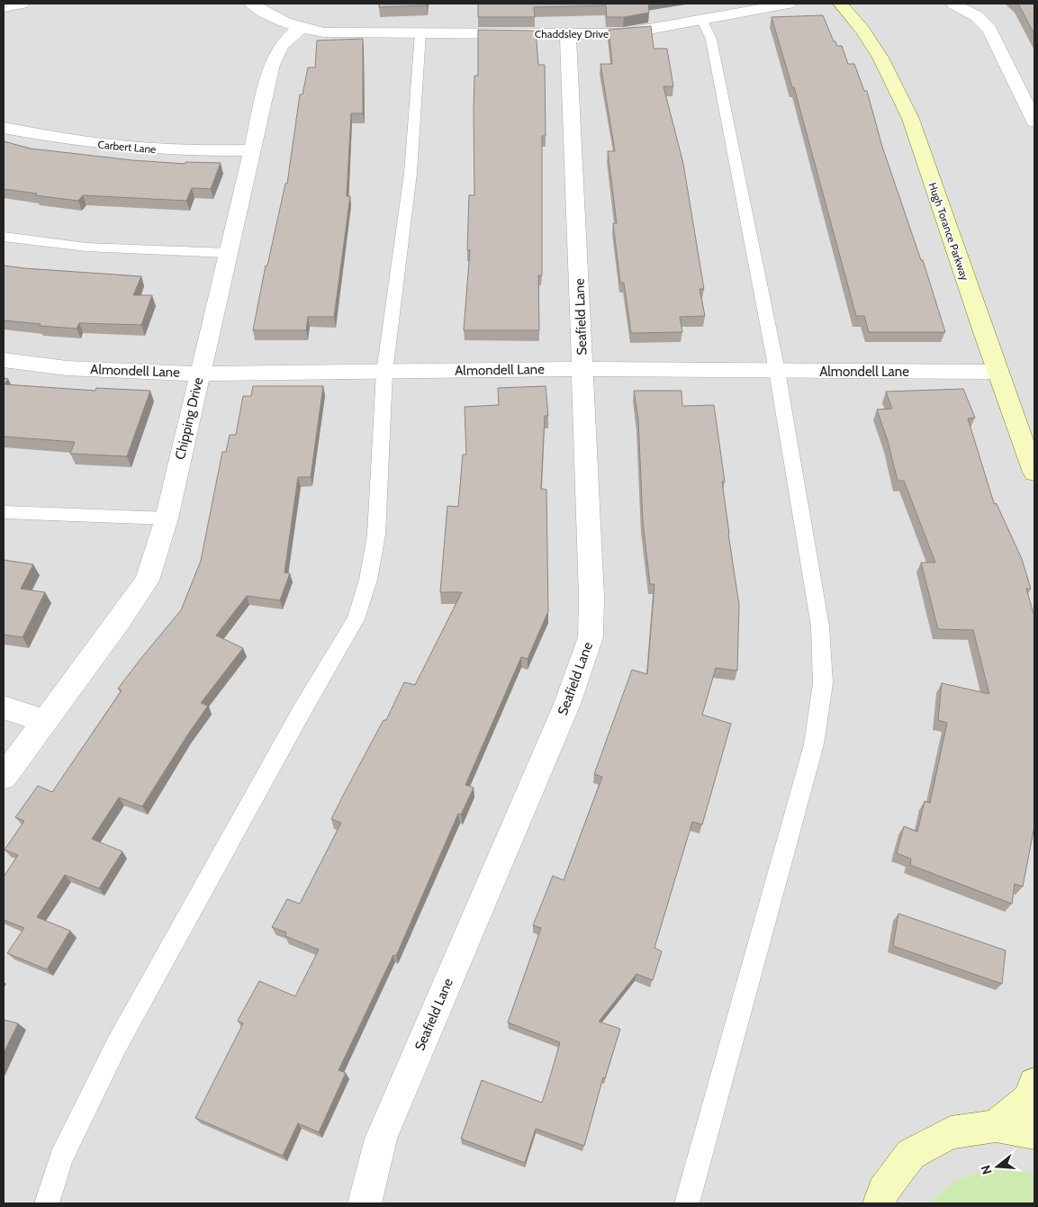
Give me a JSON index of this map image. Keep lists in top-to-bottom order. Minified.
{"streets":{"street":["Chaddsley Drive","Carbert Lane","Hugh Torance Parkway","Seafield Lane","Almondell Lane","Chipping Drive"]},"crossings":[["Chaddsley Drive","Seafield Lane"],["Chaddsley Drive","Chipping Drive"],["Carbert Lane","Chipping Drive"],["Hugh Torance Parkway","Almondell Lane"],["Seafield Lane","Almondell Lane"],["Almondell Lane","Chipping Drive"]],"north":"left"}
